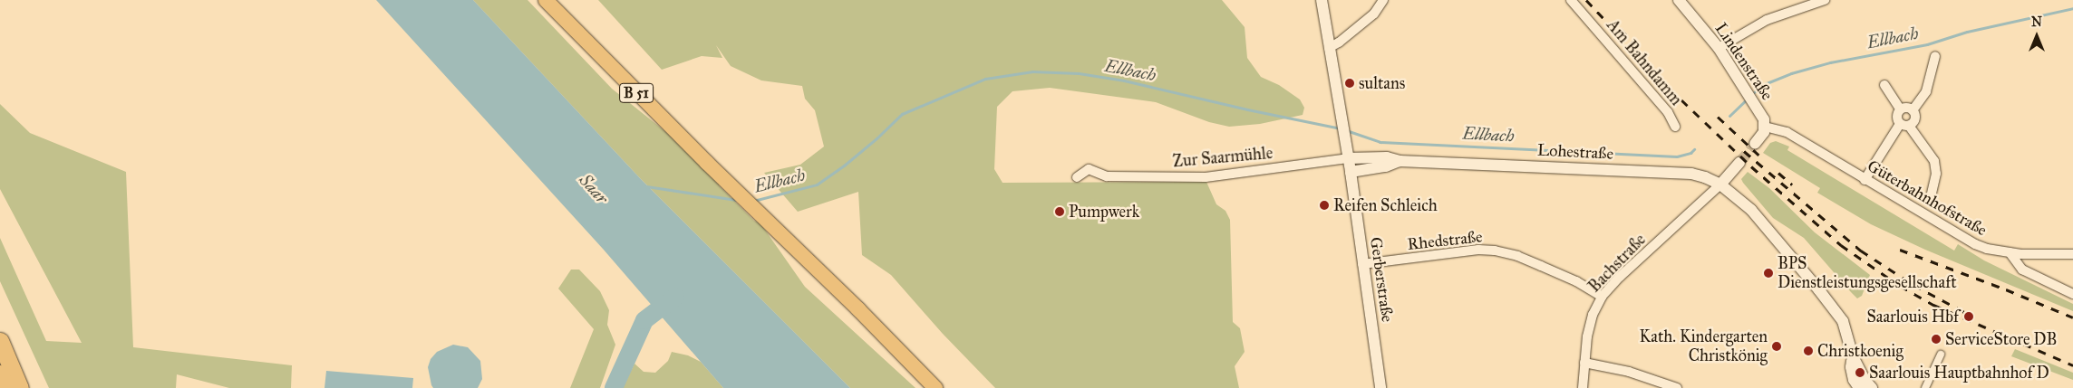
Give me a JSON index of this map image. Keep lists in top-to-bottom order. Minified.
{"streets":{"main road":["B 51"],"street":["Lindenstraße","Am Bahndamm","Lohestraße","Zur Saarmühle","Güterbahnhofstraße","Rhedstraße","Bachstraße","Gerberstraße"]},"crossings":[["Lindenstraße","Güterbahnhofstraße"],["Lohestraße","Zur Saarmühle"],["Lohestraße","Bachstraße"],["Lohestraße","Gerberstraße"],["Zur Saarmühle","Gerberstraße"],["Rhedstraße","Bachstraße"],["Rhedstraße","Gerberstraße"]],"water":["Ellbach","Saar"],"places":["sultans","Reifen Schleich","Pumpwerk","BPS Dienstleistungsgesellschaft","Saarlouis Hbf","ServiceStore DB","Kath. Kindergarten Christkönig","Christkoenig","Saarlouis Hauptbahnhof D"],"north":"top"}
